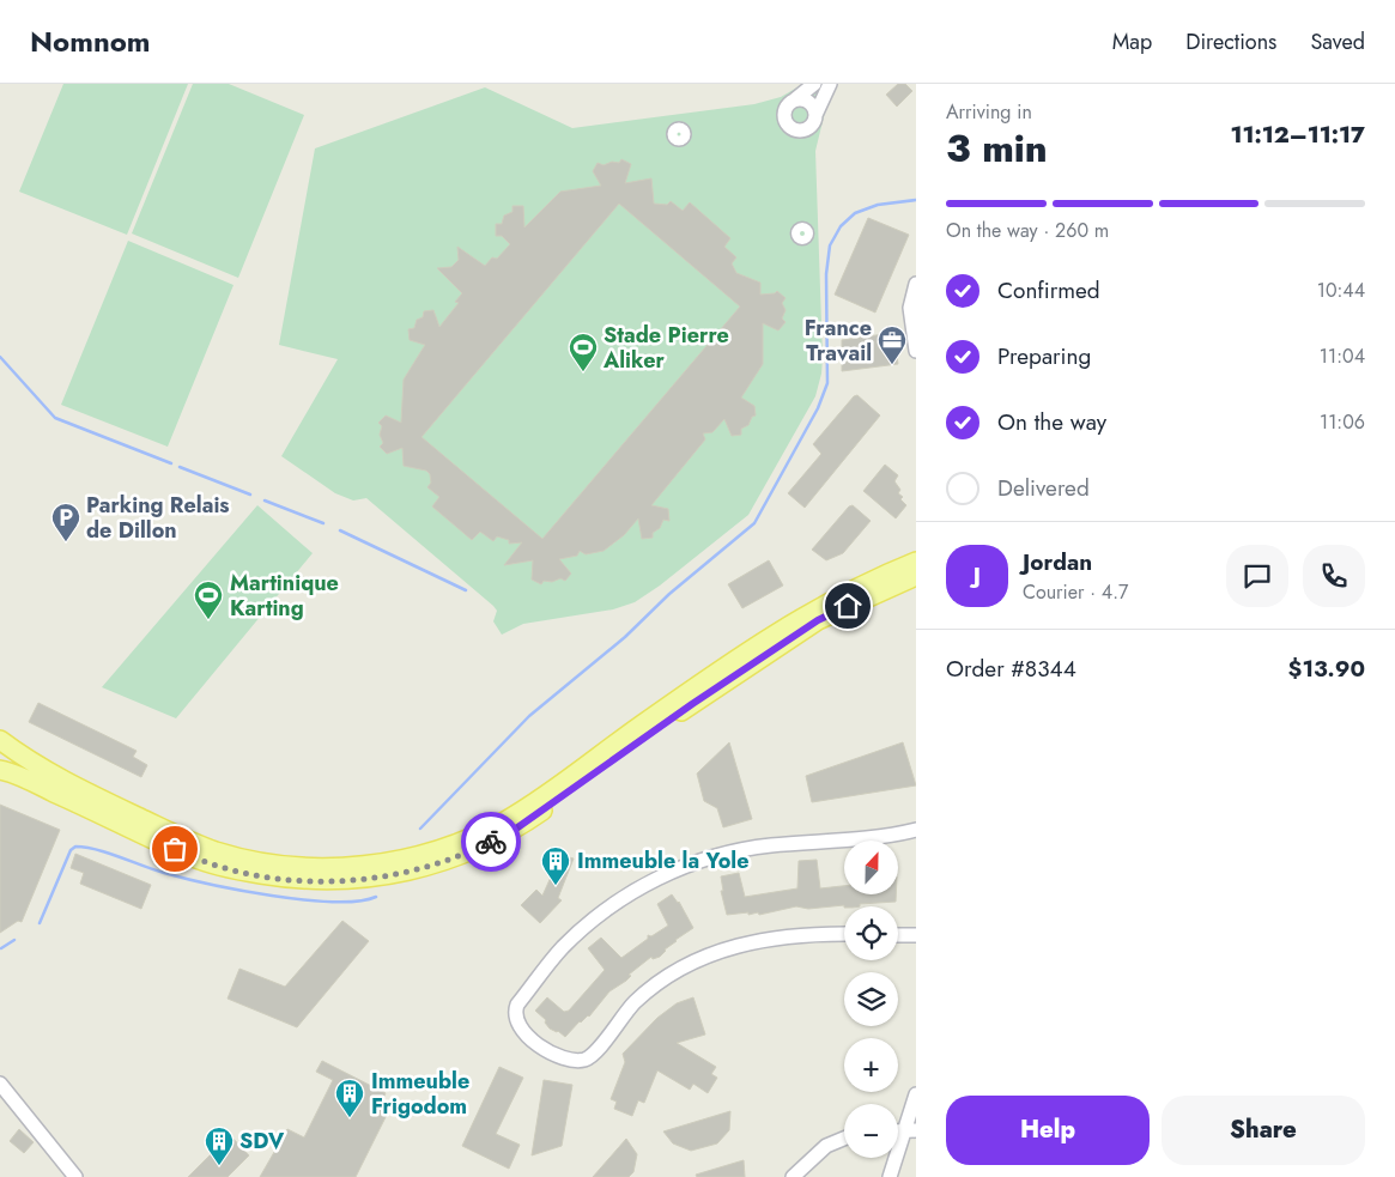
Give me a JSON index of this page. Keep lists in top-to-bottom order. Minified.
{"places":{"office":["France Travail"],"sports":["Stade Pierre Aliker","Martinique Karting"],"parking":["Parking Relais de Dillon"],"building":["Immeuble la Yole","Immeuble Frigodom","SDV"]},"north":"top","page":{"header":"Nomnom","nav":["Map","Directions","Saved"],"heading":["3 min","Arriving in","11:12–11:17"],"panel":["Jordan","Courier · 4.7","Order #8344","$13.90"],"bar":"On the way · 260 m","list":[["Confirmed","10:44"],["Preparing","11:04"],["On the way","11:06"],"Delivered"],"round":"J","map_buttons":["+","−"],"buttons":["Help","Share"]}}
